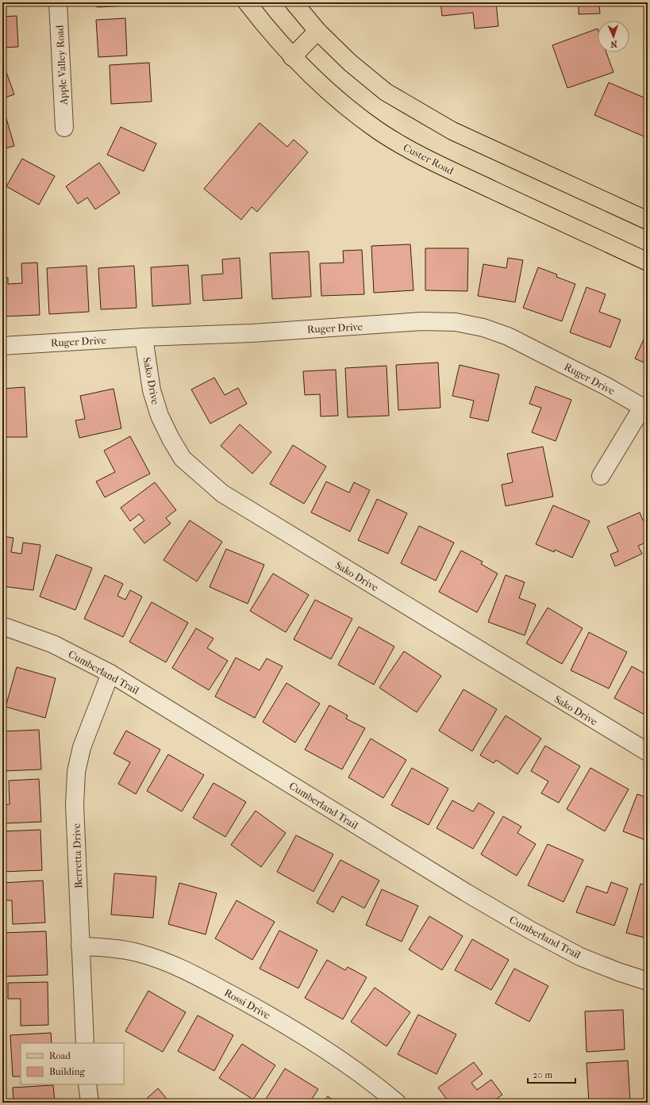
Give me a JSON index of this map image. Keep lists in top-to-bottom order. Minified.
{"streets":{"main road":["Custer Road"],"street":["Apple Valley Road","Ruger Drive","Sako Drive","Cumberland Trail","Berretta Drive","Rossi Drive"]},"crossings":[["Ruger Drive","Sako Drive"],["Cumberland Trail","Berretta Drive"],["Berretta Drive","Rossi Drive"]],"legend":["Road","Building"],"scale_bar":"20 m","north":"bottom"}
